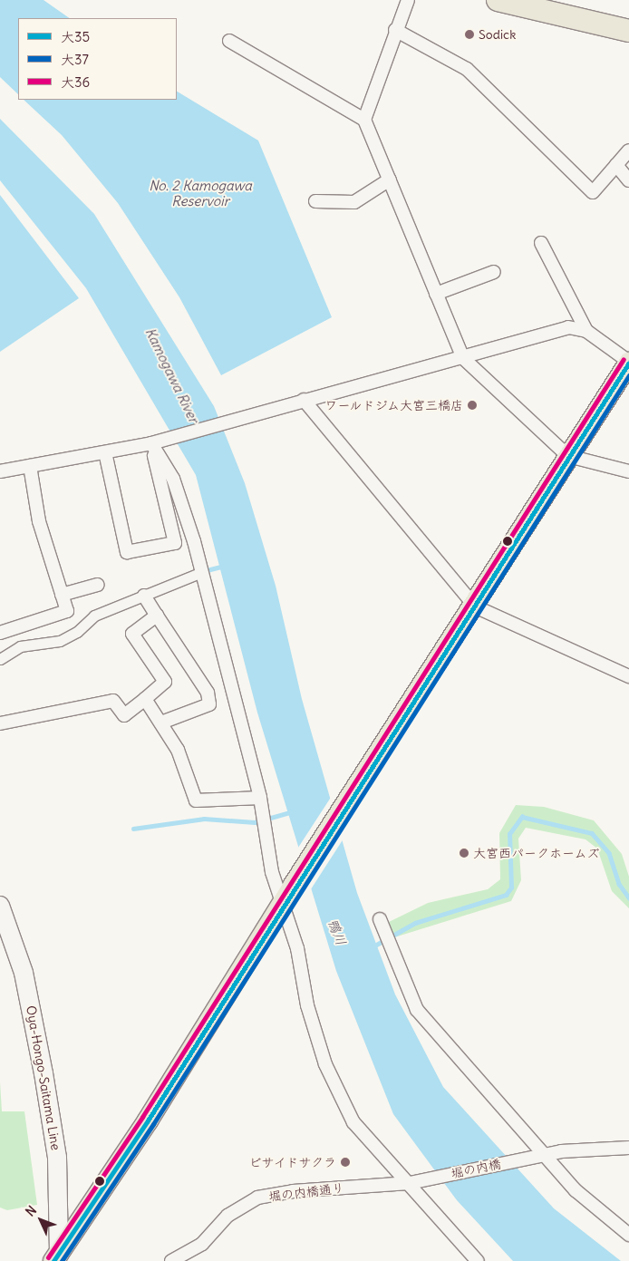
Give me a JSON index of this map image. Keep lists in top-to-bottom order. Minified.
{"streets":{"main road":["Oya-Hongo-Saitama Line"],"street":["堀の内橋","堀の内橋通り"]},"crossings":[["堀の内橋","堀の内橋通り"]],"water":["No. 2 Kamogawa Reservoir","Kamogawa River","鴨川"],"places":["Sodick","ワールドジム大宮三橋店","大宮西パークホームズ","ビサイドサクラ"],"lines":["transit line 大36","transit line 大35","transit line 大37"],"legend":["大35","大37","大36"],"north":"top left"}
